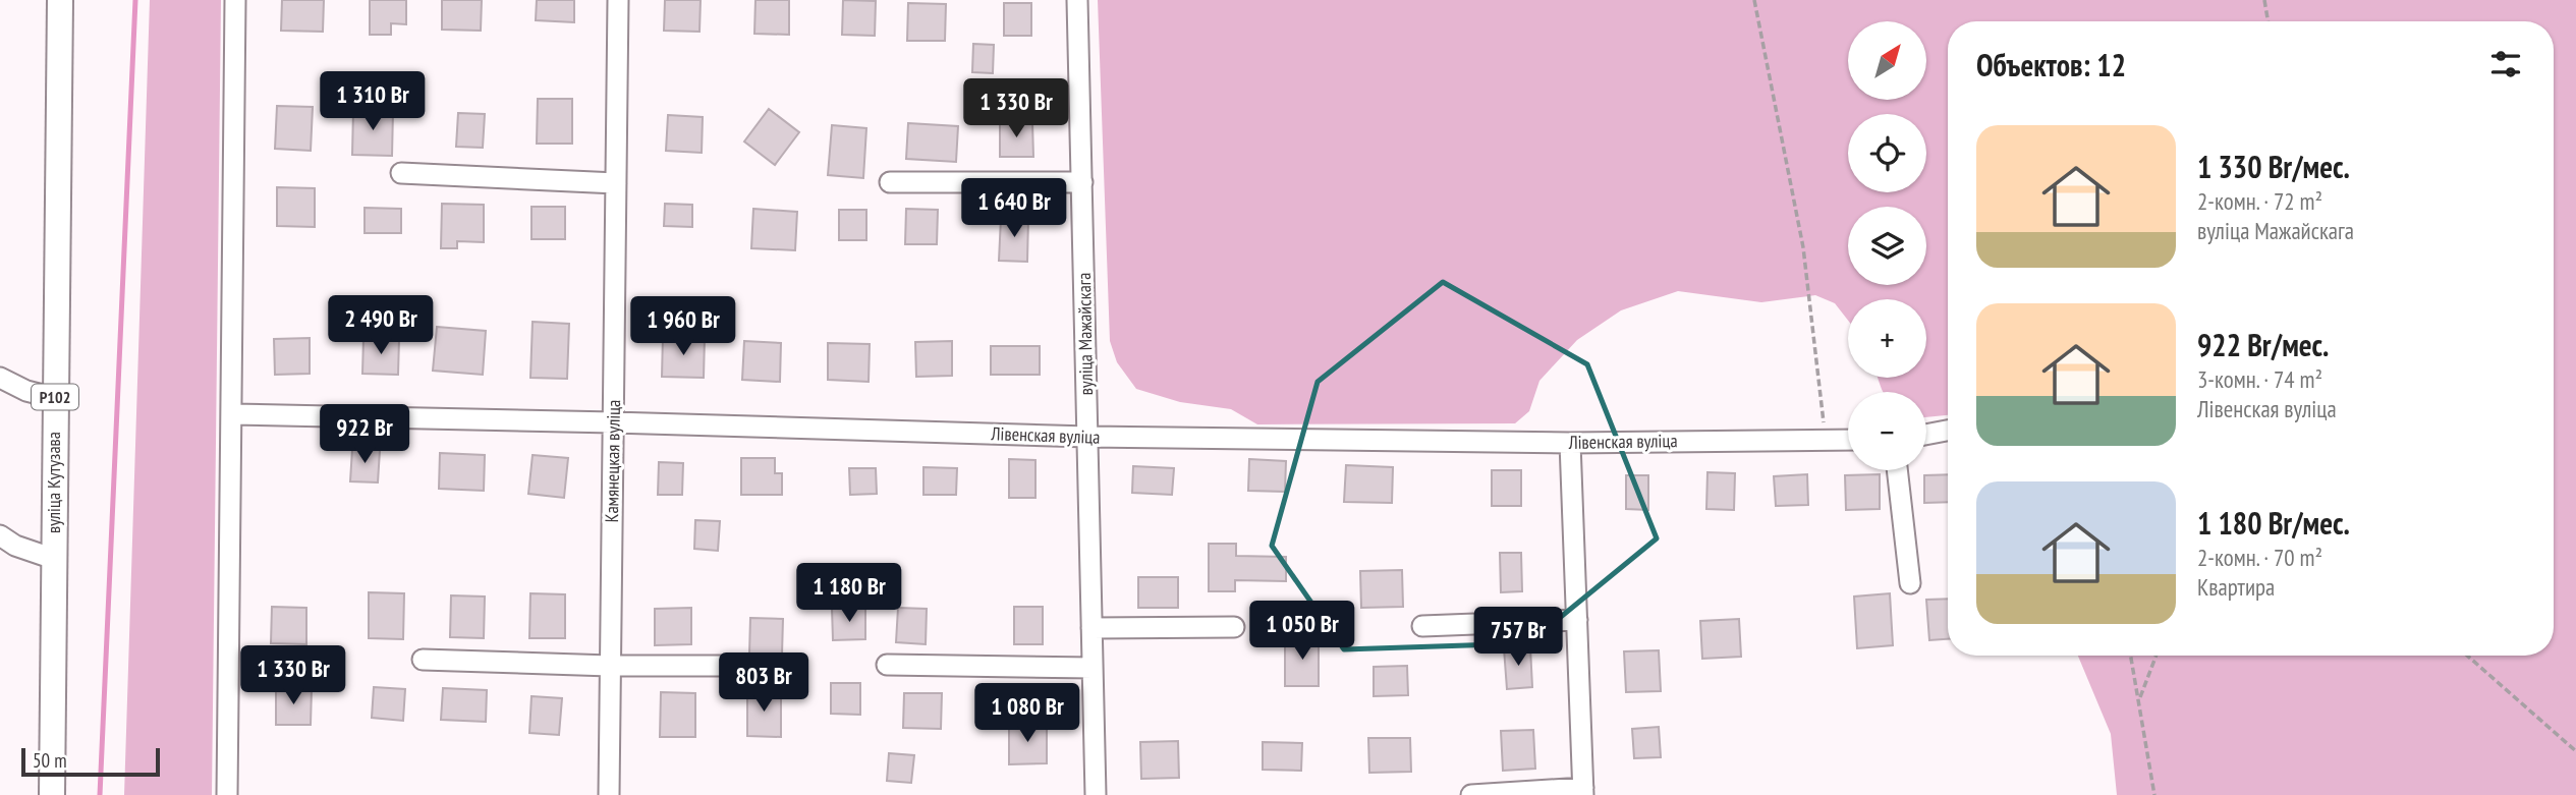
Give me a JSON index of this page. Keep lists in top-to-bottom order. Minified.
{"streets":{"main road":["Р102","вуліца Кутузава"],"street":["вуліца Мажайскага","Лівенская вуліца","Камянецкая вуліца"]},"crossings":[["вуліца Мажайскага","Лівенская вуліца"],["Лівенская вуліца","Камянецкая вуліца"]],"scale_bar":"50 m","north":"top right","page":{"map_buttons":["+","−"],"heading":"Объектов: 12","price":["1 310 Br","1 330 Br","1 640 Br","2 490 Br","1 960 Br","922 Br","1 180 Br","1 050 Br","757 Br","1 330 Br","803 Br","1 080 Br"],"list":[{"name":"1 330 Br/мес.","note":"2-комн. · 72 m² · вуліца Мажайскага"},{"name":"922 Br/мес.","note":"3-комн. · 74 m² · Лівенская вуліца"},{"name":"1 180 Br/мес.","note":"2-комн. · 70 m² · Квартира"}],"scale":"50 m"}}
